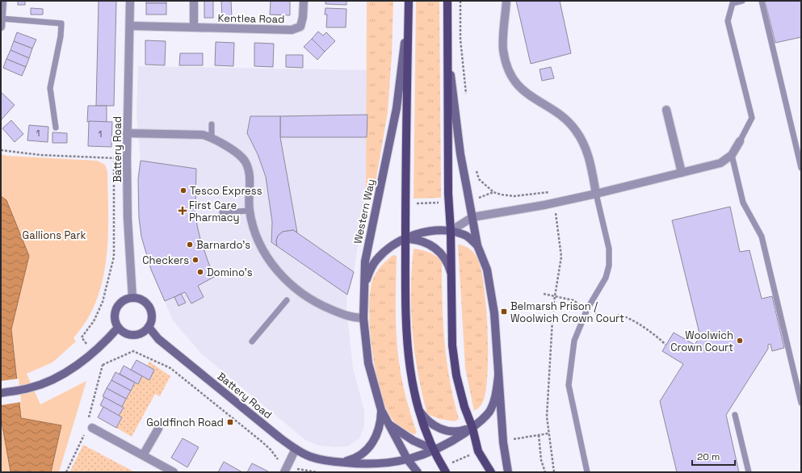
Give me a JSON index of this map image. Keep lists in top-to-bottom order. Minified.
{"streets":{"main road":["Western Way"],"street":["Kentlea Road","Battery Road"]},"crossings":[["Kentlea Road","Battery Road"],["Battery Road","Western Way"]],"parks":["Gallions Park"],"places":{"other":["Tesco Express","Barnardo's","Checkers","Domino's","Woolwich Crown Court"],"health":["First Care Pharmacy"],"transit":["Belmarsh Prison / Woolwich Crown Court","Goldfinch Road"]},"house_numbers":["1","1"],"scale_bar":"20 m"}
